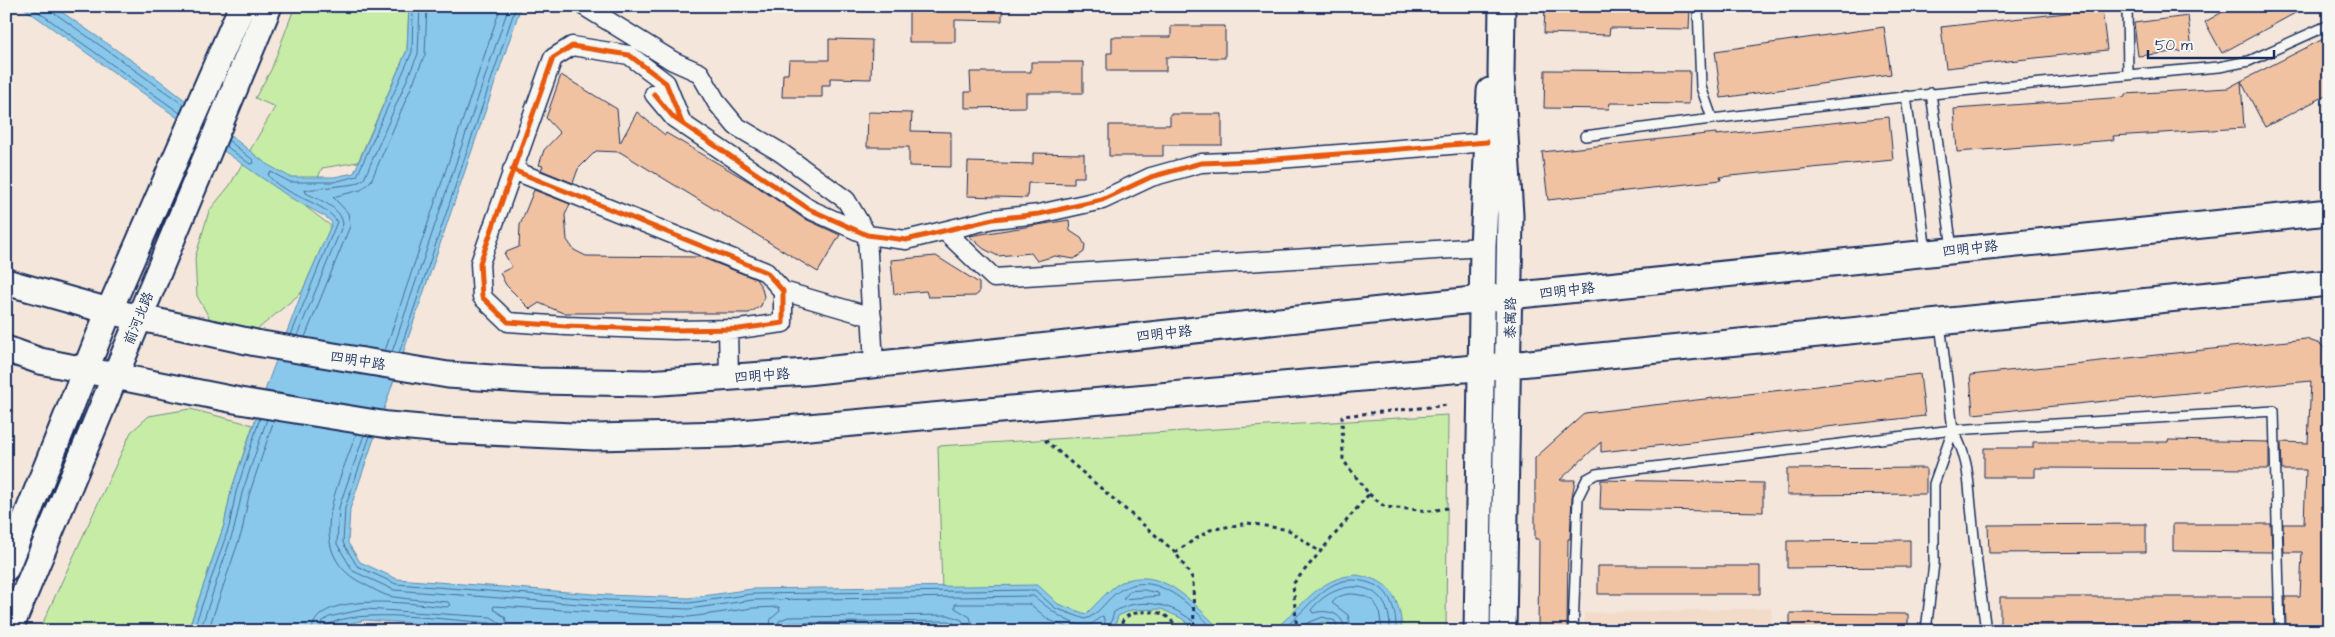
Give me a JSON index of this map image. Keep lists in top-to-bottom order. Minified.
{"streets":{"main road":["四明中路","前河北路","泰寓路"]},"crossings":[["四明中路","前河北路"],["四明中路","泰寓路"]],"scale_bar":"50 m"}
